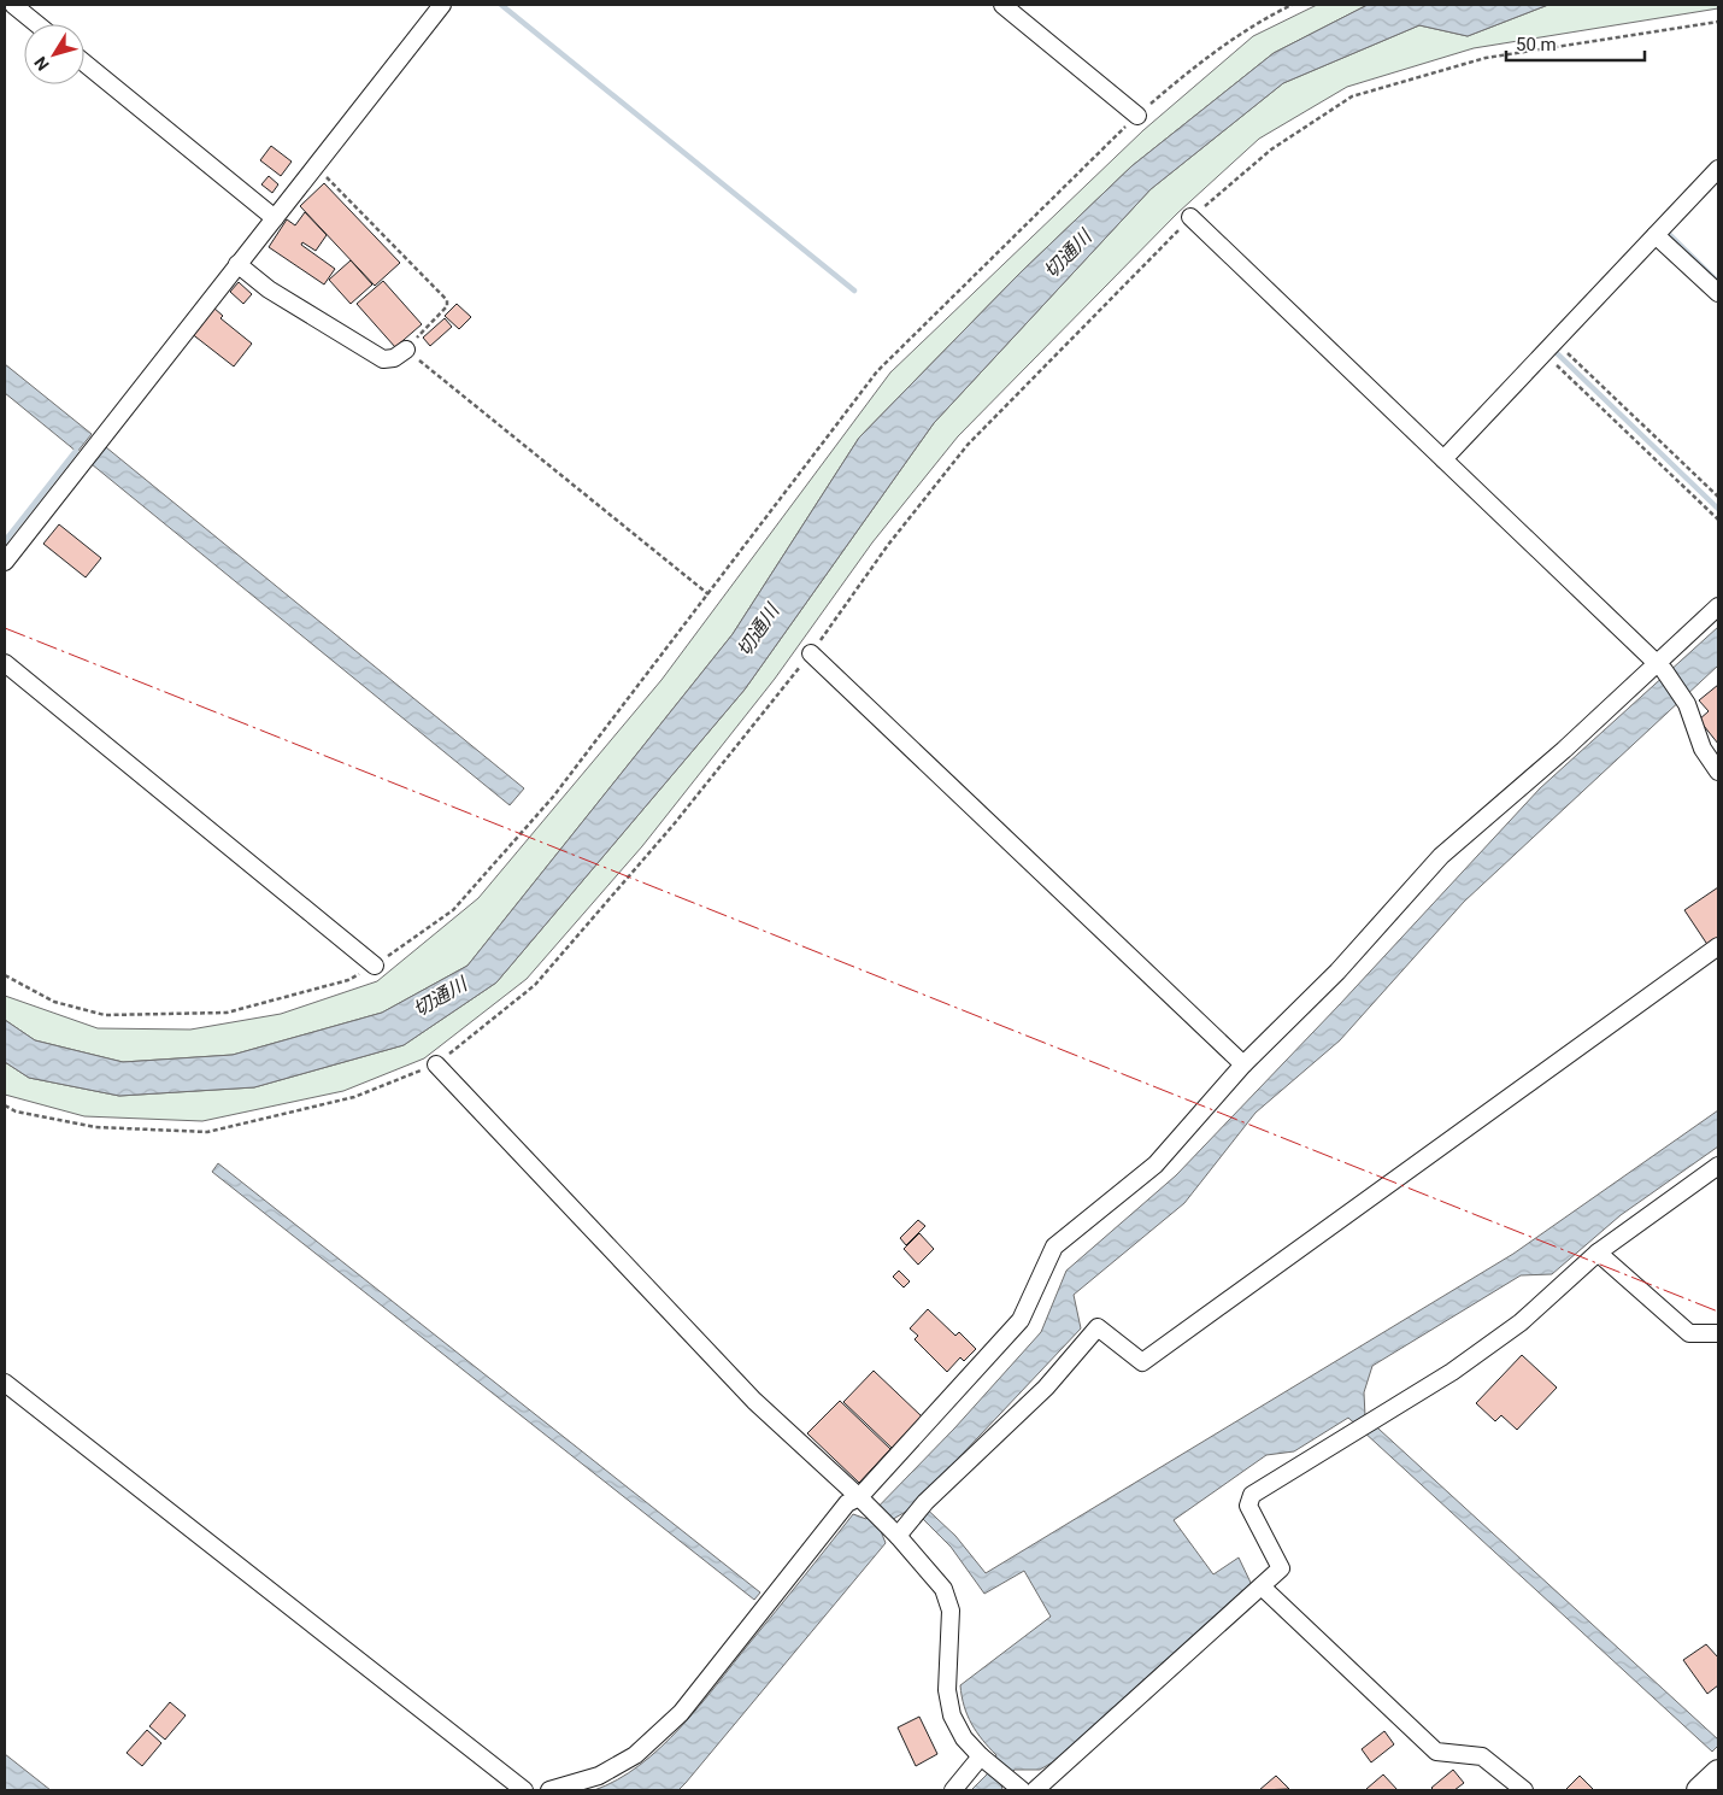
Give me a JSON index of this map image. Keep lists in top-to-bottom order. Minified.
{"water":["切通川"],"scale_bar":"50 m","north":"bottom left"}
